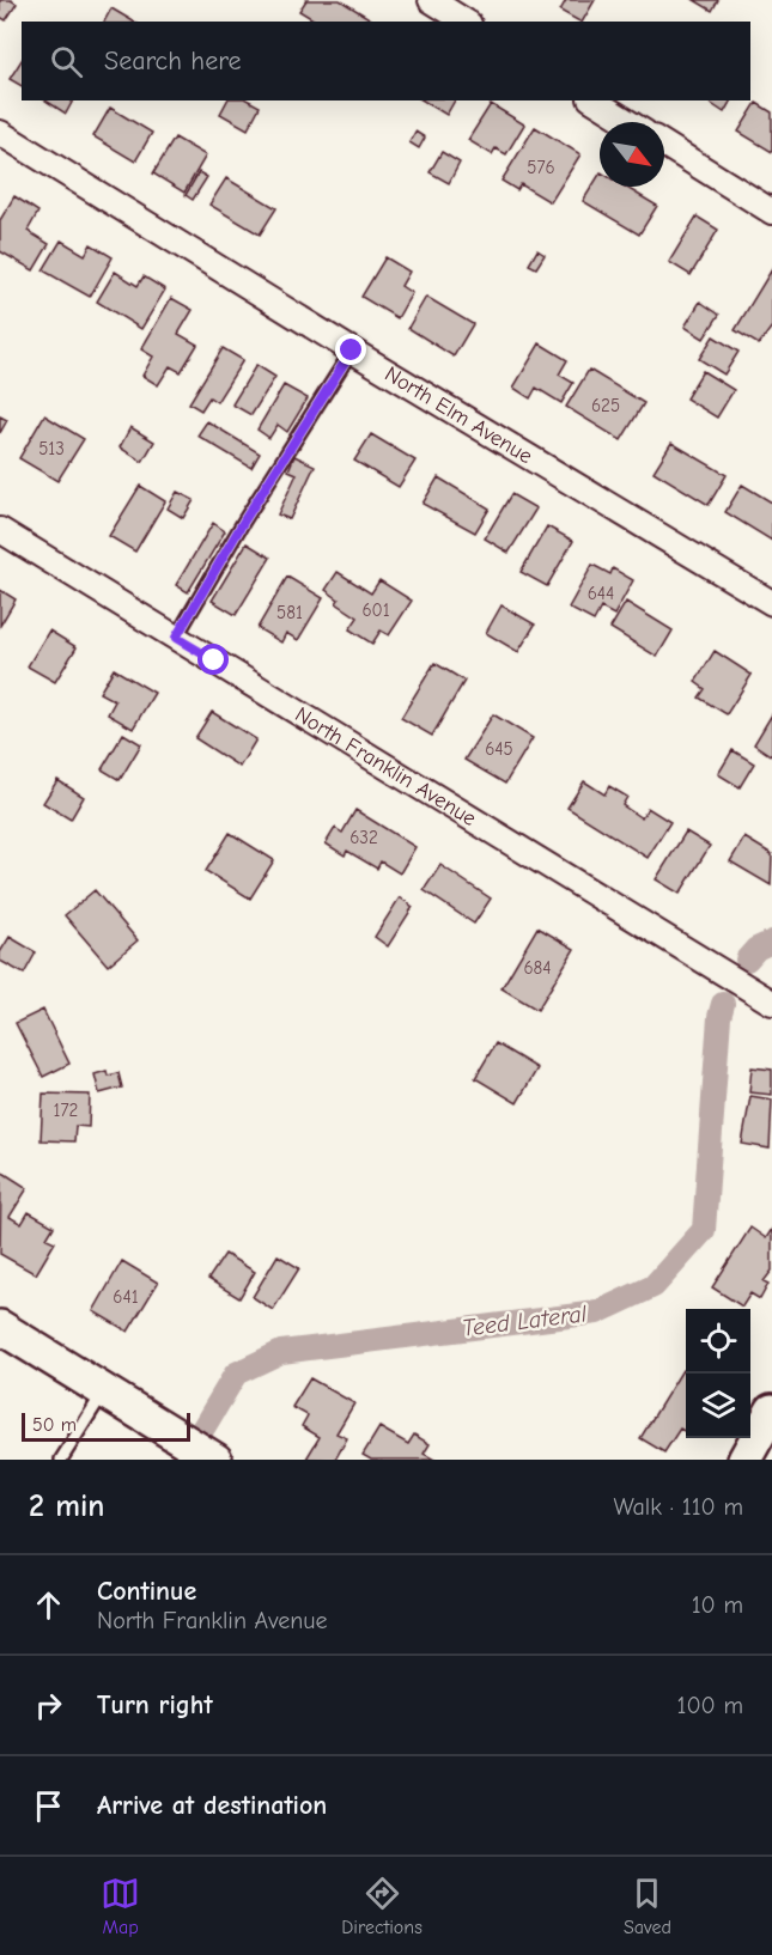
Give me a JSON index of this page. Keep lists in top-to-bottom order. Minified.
{"streets":{"street":["North Elm Avenue","North Franklin Avenue"]},"water":["Teed Lateral"],"house_numbers":["576","625","513","644","601","581","645","632","684","172","641"],"scale_bar":"50 m","north":"bottom right","page":{"search":"Search here","scale":"50 m","heading":["2 min","Walk · 110 m"],"list":[["Continue","North Franklin Avenue","10 m"],["Turn right","100 m"],"Arrive at destination"],"nav":["Map","Directions","Saved"]}}
